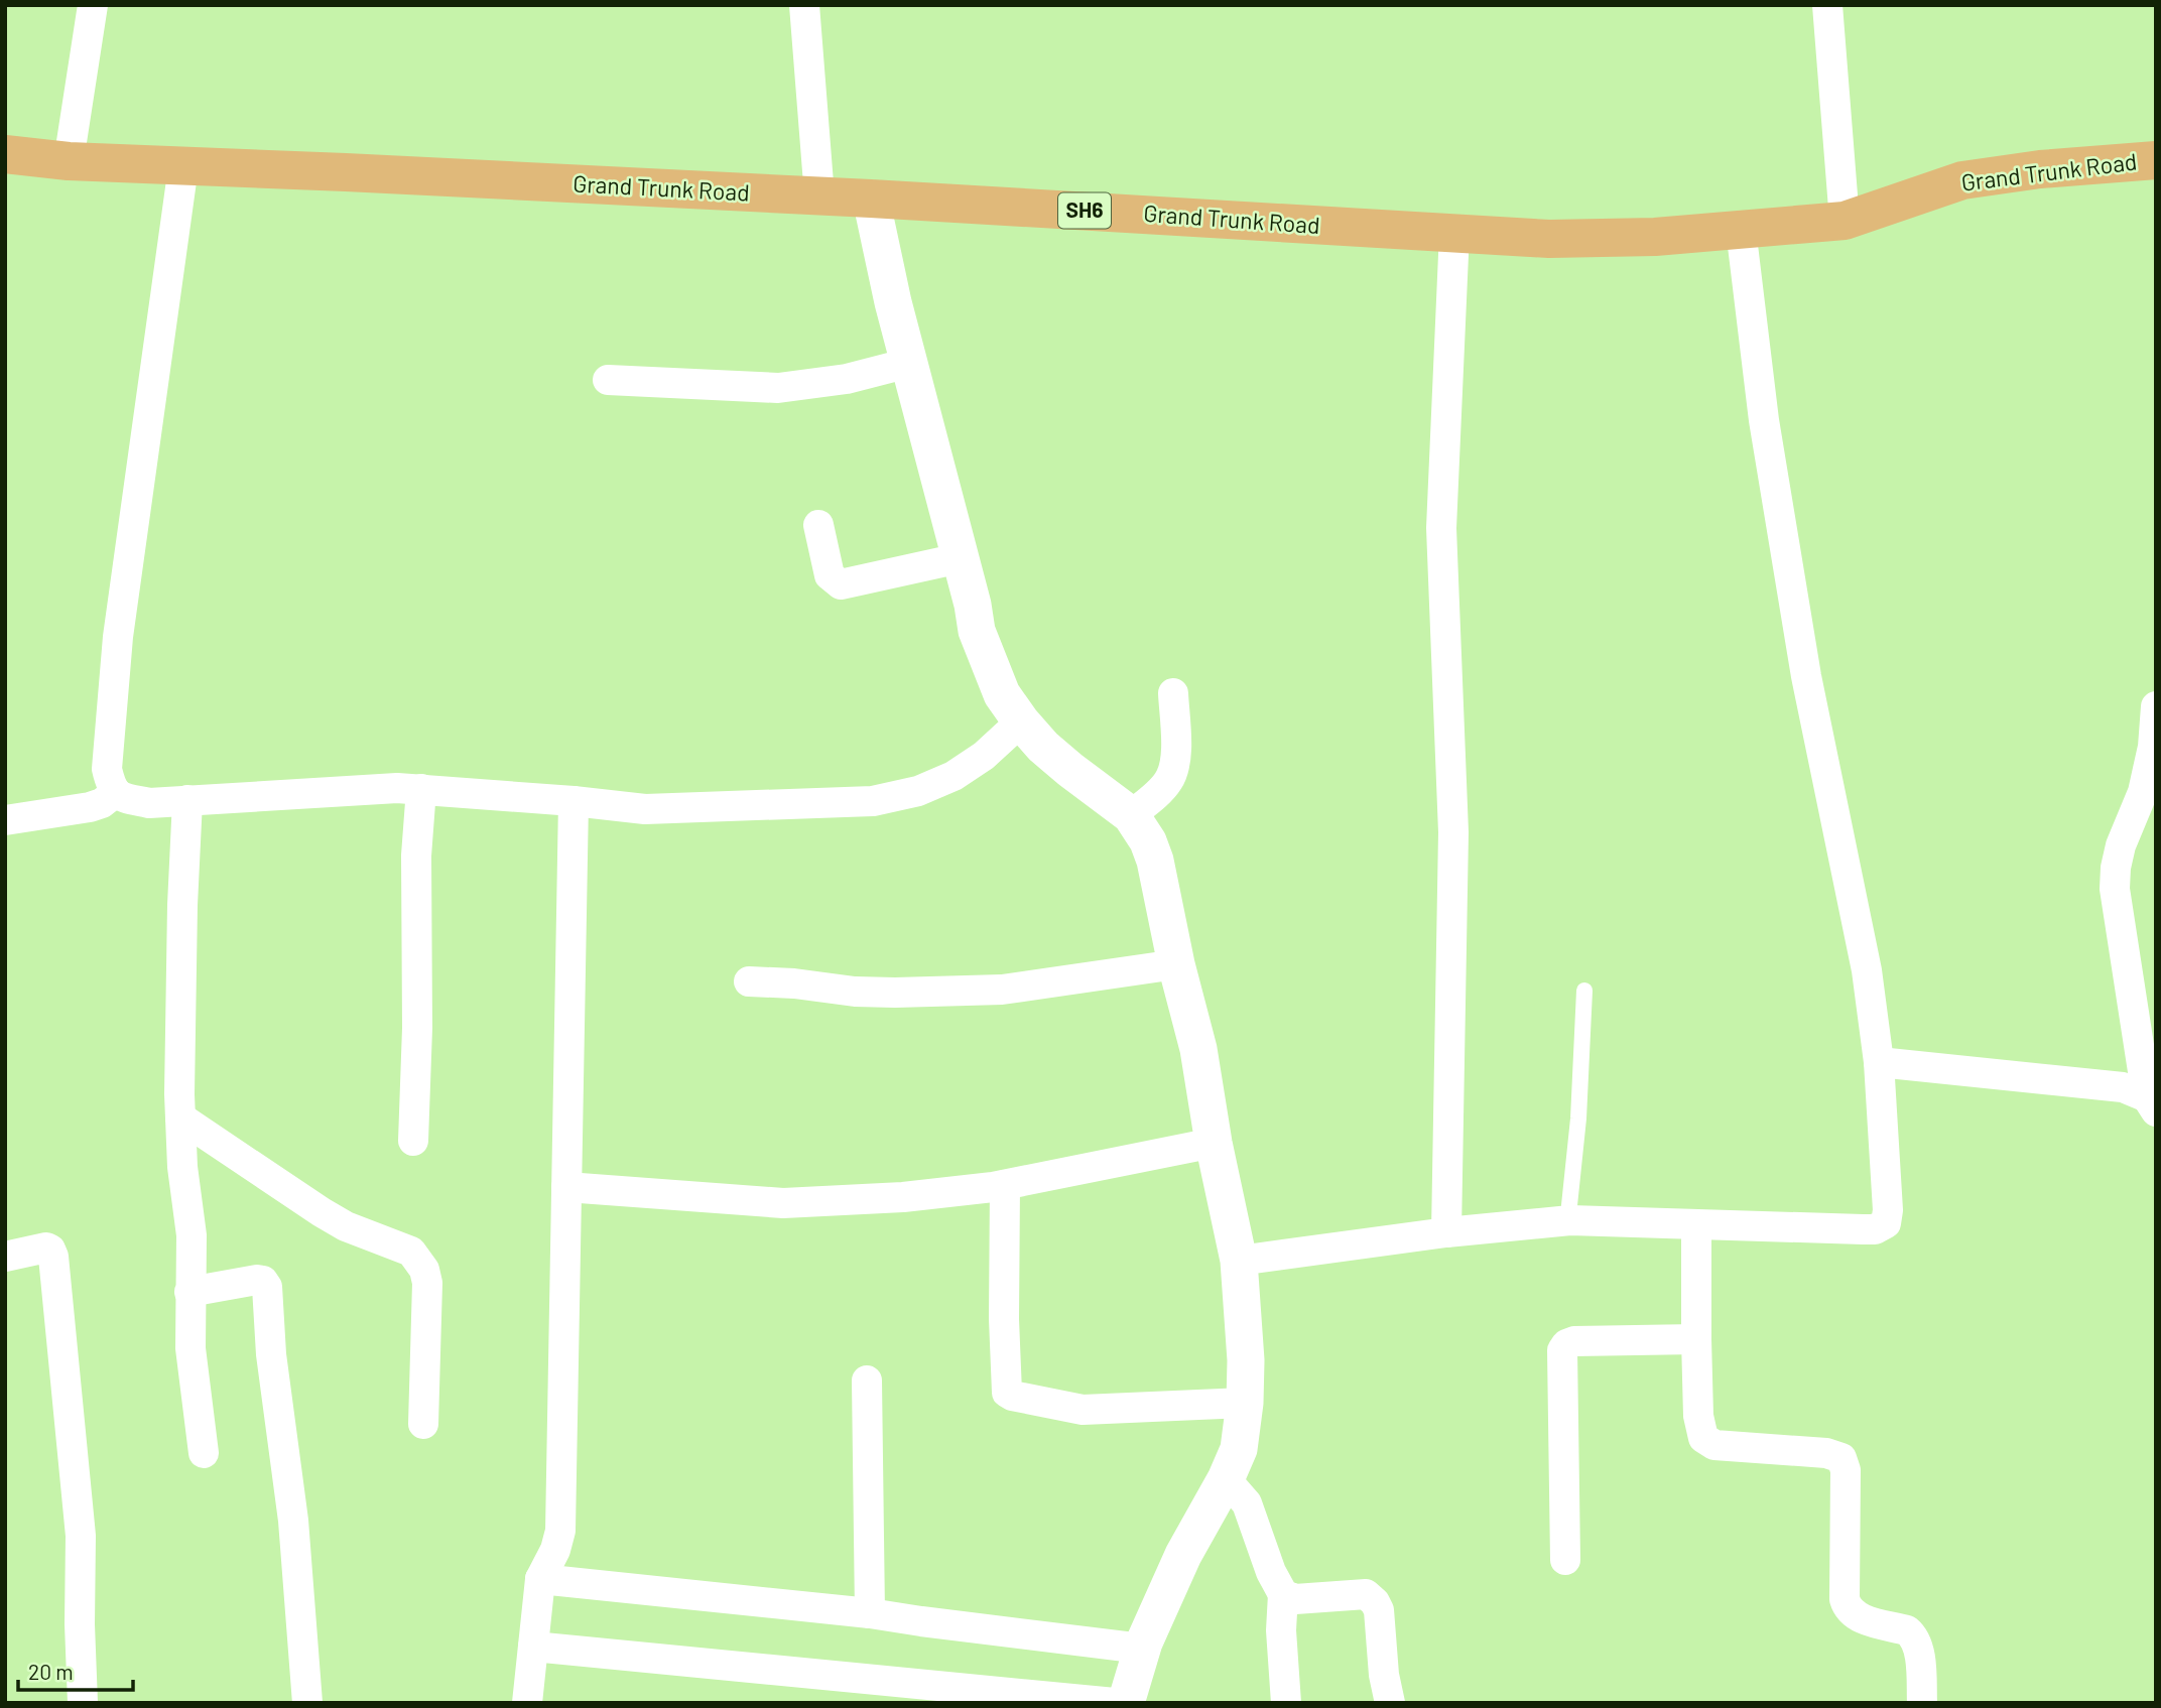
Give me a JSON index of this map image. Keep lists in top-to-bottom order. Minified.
{"streets":{"main road":["Grand Trunk Road","SH6"]},"scale_bar":"20 m"}
